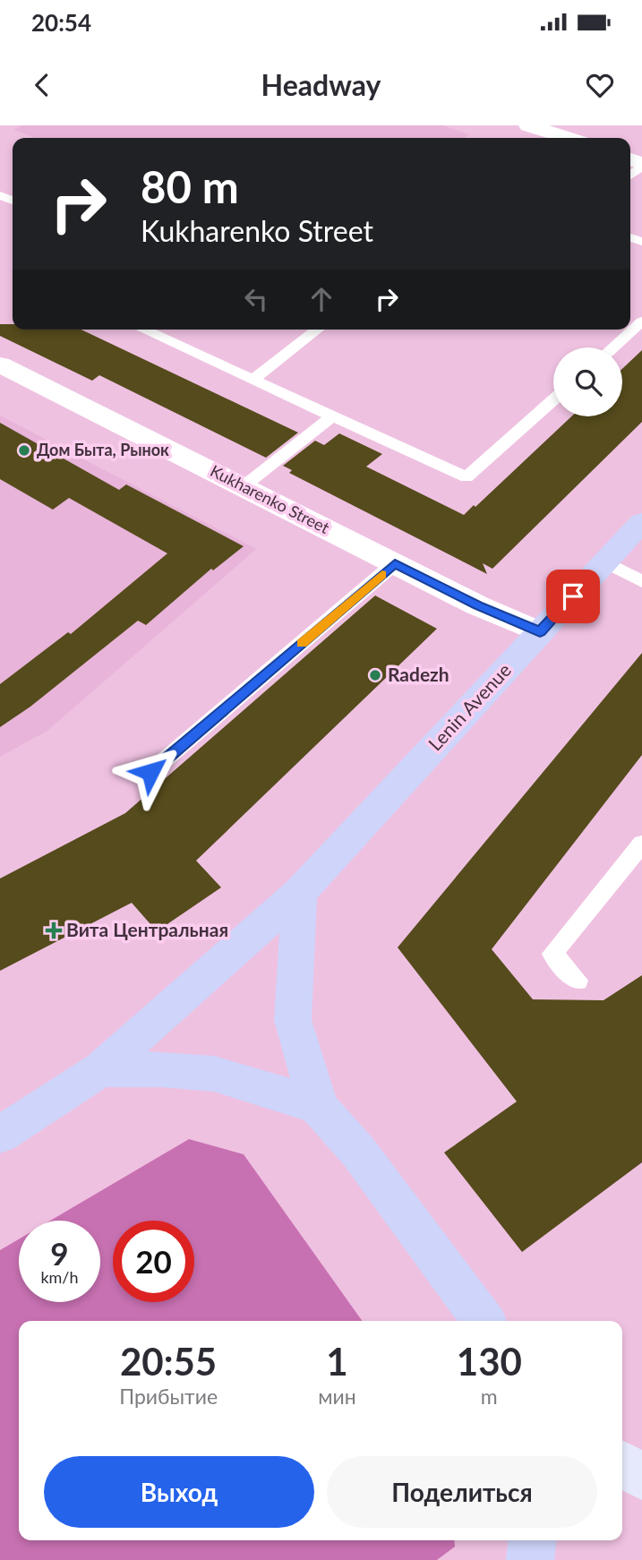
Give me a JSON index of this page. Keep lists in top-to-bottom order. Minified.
{"streets":{"main road":["Lenin Avenue"],"street":["Kukharenko Street"]},"crossings":[["Kukharenko Street","Lenin Avenue"]],"places":{"other":["Дом Быта, Рынок","Radezh"],"health":["Вита Центральная"]},"page":{"status":"20:54","header":"Headway","turn":["80 m","Kukharenko Street"],"speed":"9 km/h","limit":"20","eta":["20:55","Прибытие","1","мин","130","m"],"buttons":["Выход","Поделиться"]}}
